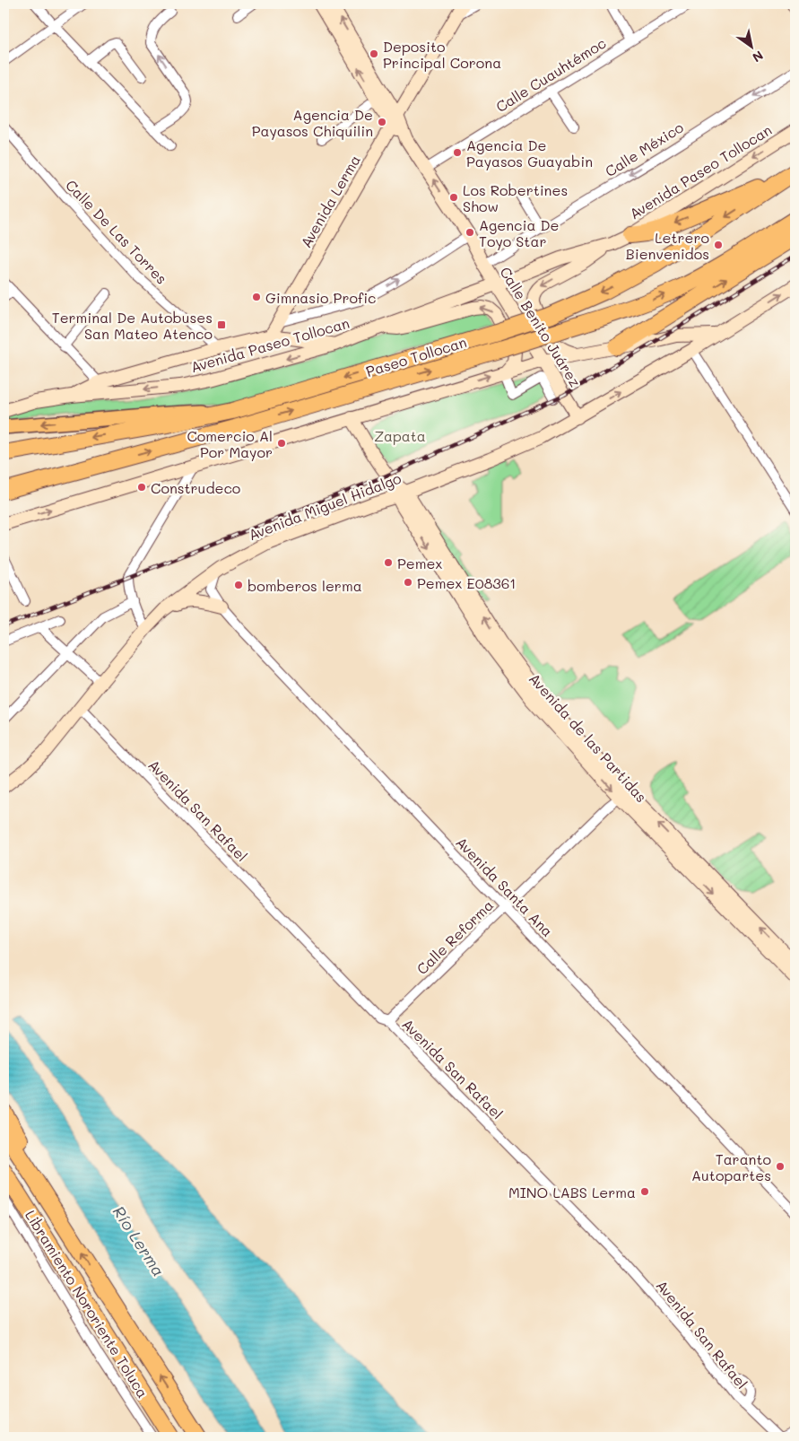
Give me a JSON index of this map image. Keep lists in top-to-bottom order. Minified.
{"streets":{"highway":["Paseo Tollocan","Libramiento Nororiente Toluca"],"main road":["Avenida Paseo Tollocan","Avenida Lerma","Calle Benito Juárez","Avenida Miguel Hidalgo","Avenida de las Partidas"],"street":["Calle Cuauhtémoc","Calle México","Calle De Las Torres","Avenida San Rafael","Avenida Santa Ana","Calle Reforma"]},"crossings":[["Calle Cuauhtémoc","Calle Benito Juárez"],["Calle México","Calle Benito Juárez"],["Avenida Paseo Tollocan","Calle Benito Juárez"],["Avenida Lerma","Calle Benito Juárez"],["Calle Benito Juárez","Avenida Miguel Hidalgo"],["Avenida Miguel Hidalgo","Avenida de las Partidas"],["Avenida Miguel Hidalgo","Avenida San Rafael"],["Avenida Miguel Hidalgo","Avenida Santa Ana"],["Avenida de las Partidas","Calle Reforma"],["Avenida San Rafael","Calle Reforma"],["Avenida Santa Ana","Calle Reforma"]],"one_way":["Calle México","Calle Benito Juárez"],"water":["Río Lerma"],"parks":["Zapata"],"places":{"other":["Deposito Principal Corona","Agencia De Payasos Chiquilin","Agencia De Payasos Guayabin","Los Robertines Show","Agencia De Toyo Star","Letrero Bienvenidos","Gimnasio Profic","Comercio Al Por Mayor","Construdeco","Pemex","Pemex E08361","bomberos lerma","Taranto Autopartes","MINO LABS Lerma"],"transit":["Terminal De Autobuses San Mateo Atenco"]},"north":"bottom right"}
